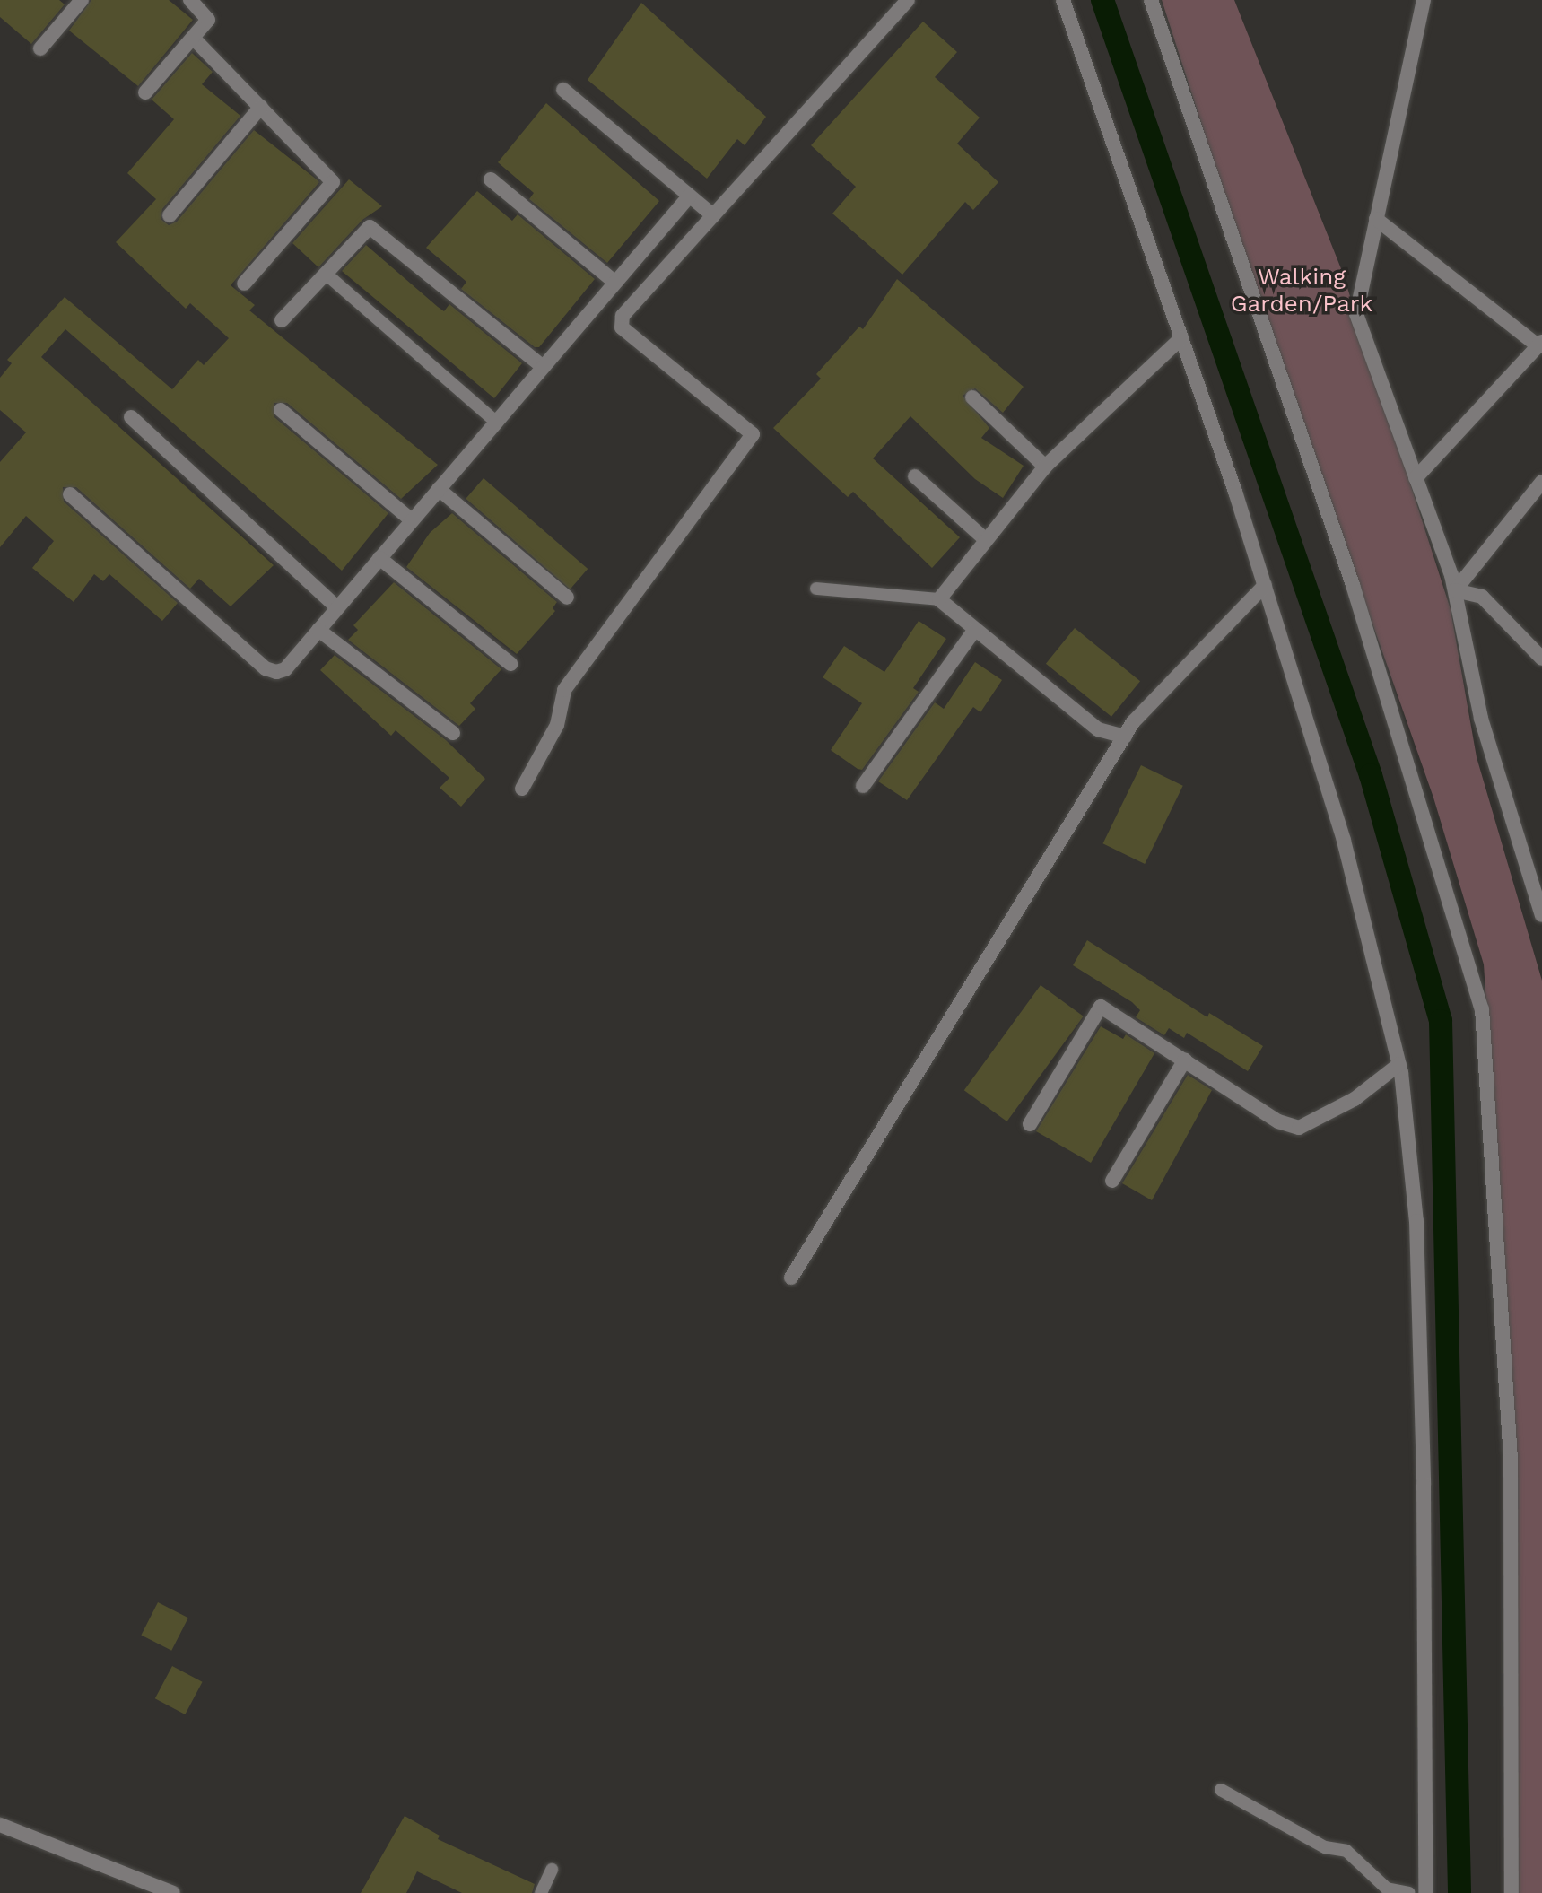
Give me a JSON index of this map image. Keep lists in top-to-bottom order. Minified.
{"parks":["Walking Garden/Park"]}
